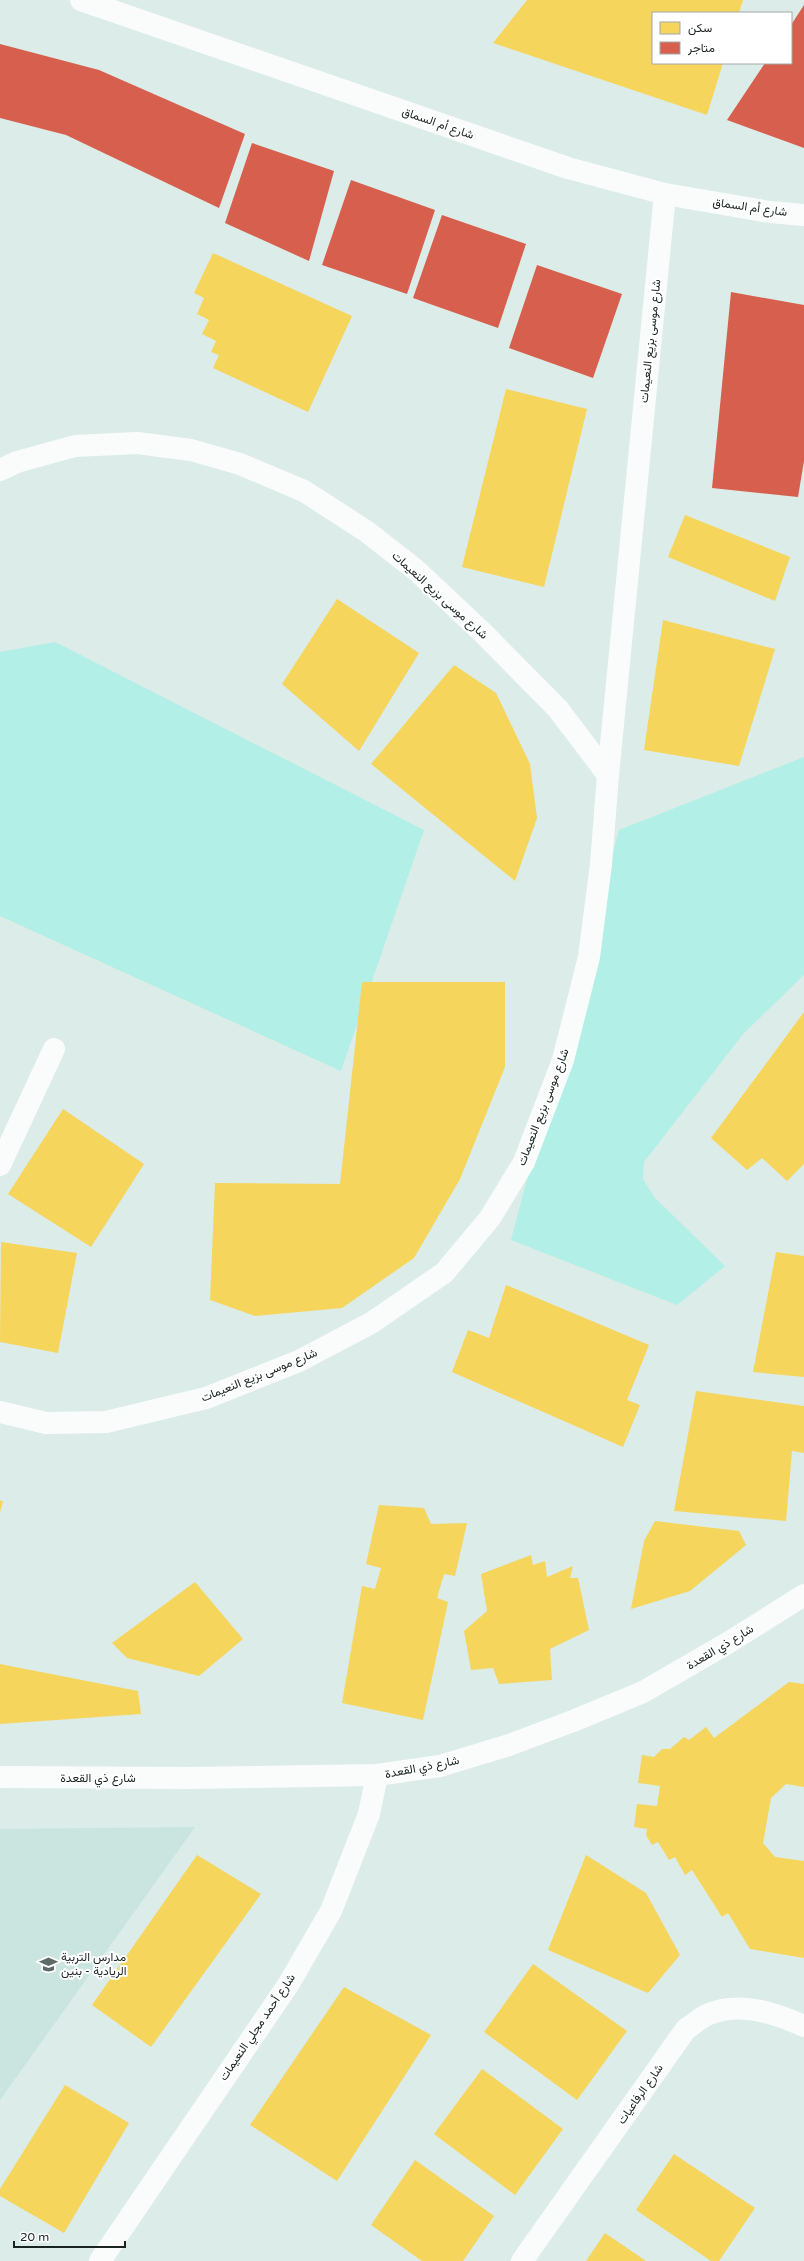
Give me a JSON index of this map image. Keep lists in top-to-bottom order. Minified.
{"streets":{"street":["شارع أم السماق","شارع موسى بزيع النعيمات","شارع ذي القعدة","شارع أحمد مجلي النعيمات","شارع الرفاعيات"]},"crossings":[["شارع أم السماق","شارع موسى بزيع النعيمات"],["شارع ذي القعدة","شارع أحمد مجلي النعيمات"]],"places":{"school or university":["مدارس التربية الريادية - بنين"]},"legend":["سكن","متاجر"],"scale_bar":"20 m"}
